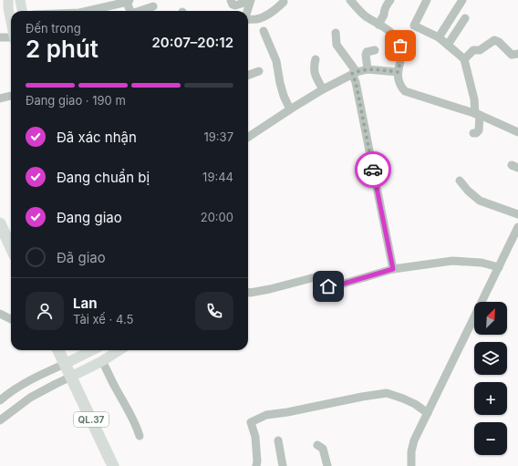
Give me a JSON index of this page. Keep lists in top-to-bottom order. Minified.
{"streets":{"highway":["QL.37"]},"north":"top right","page":{"heading":["2 phút","Đến trong","20:07–20:12"],"panel":["Lan","Tài xế · 4.5"],"bar":"Đang giao · 190 m","list":[["Đã xác nhận","19:37"],["Đang chuẩn bị","19:44"],["Đang giao","20:00"],"Đã giao"],"map_buttons":["+","−"]}}
